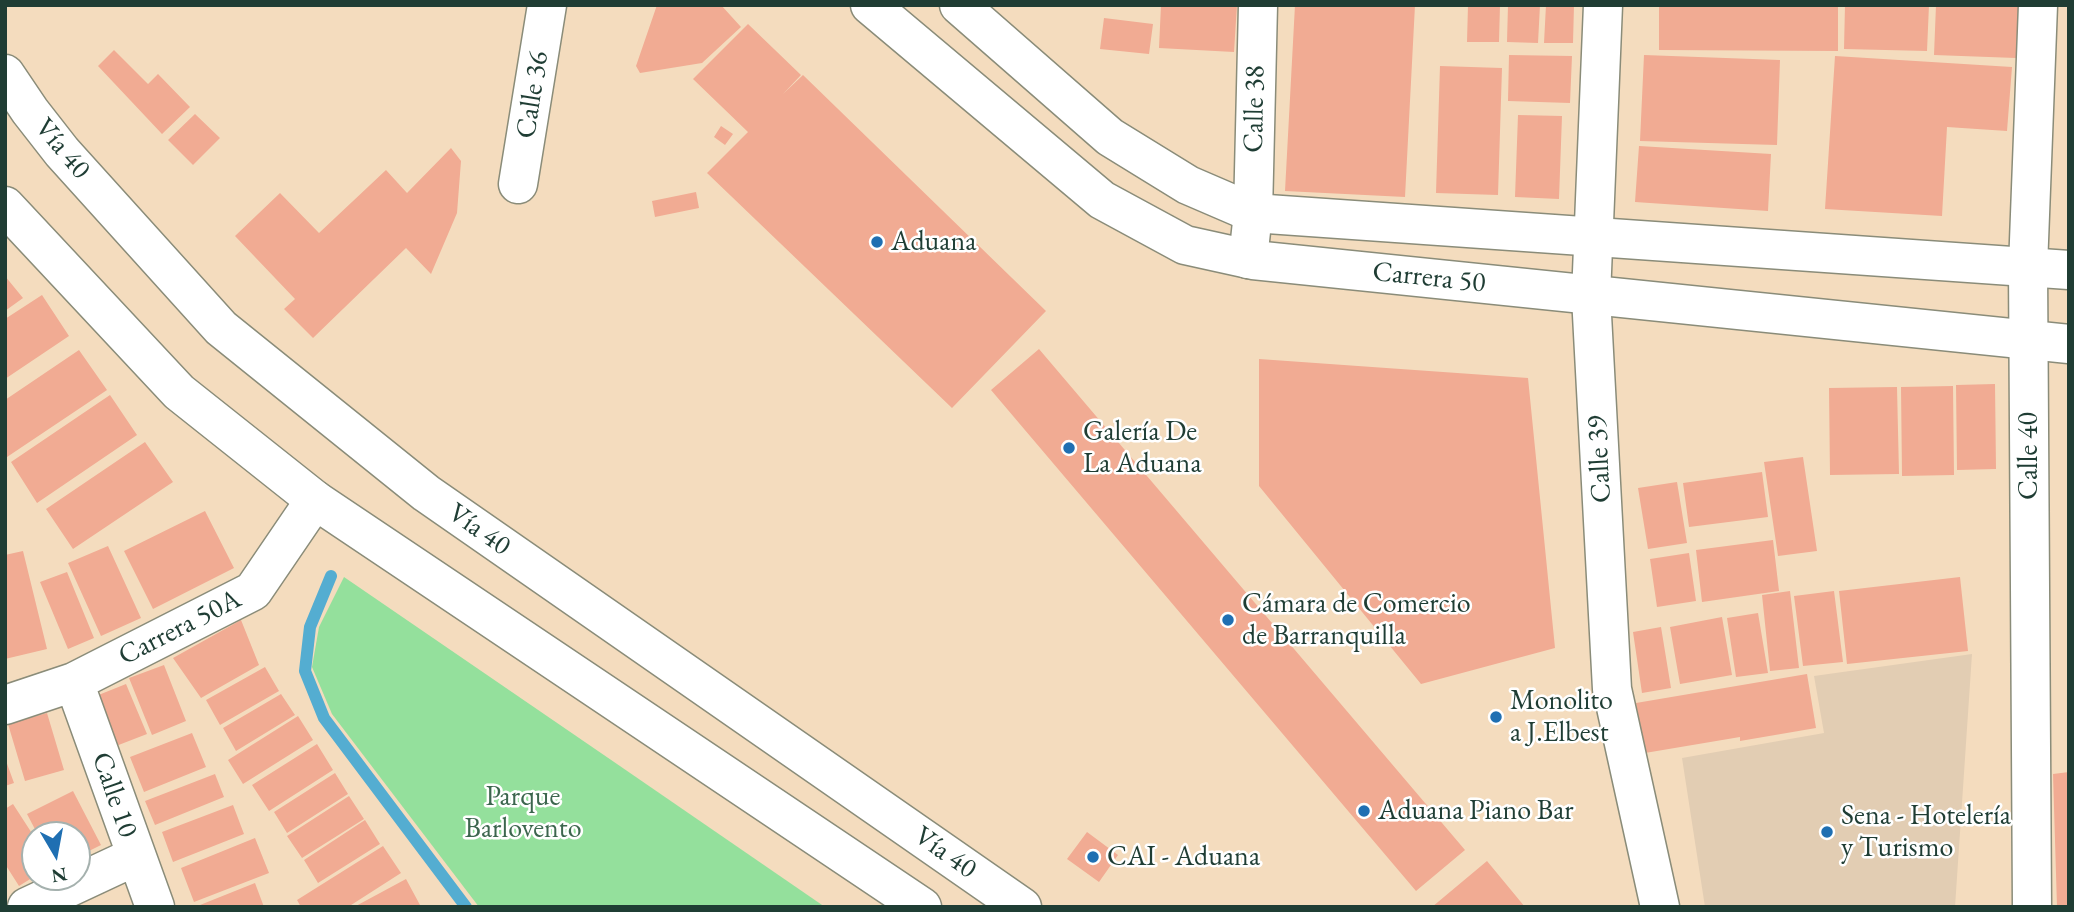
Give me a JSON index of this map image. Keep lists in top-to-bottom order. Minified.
{"streets":{"main road":["Calle 36","Calle 38","Vía 40","Carrera 50","Calle 40","Calle 39","Carrera 50A","Calle 10"]},"crossings":[["Calle 38","Carrera 50"],["Vía 40","Carrera 50A"],["Carrera 50","Calle 40"],["Carrera 50","Calle 39"],["Carrera 50A","Calle 10"]],"parks":["Parque Barlovento"],"places":["Aduana","Galería De La Aduana","Cámara de Comercio de Barranquilla","Monolito a J.Elbest","Aduana Piano Bar","Sena - Hotelería y Turismo","CAI - Aduana"],"north":"bottom"}
